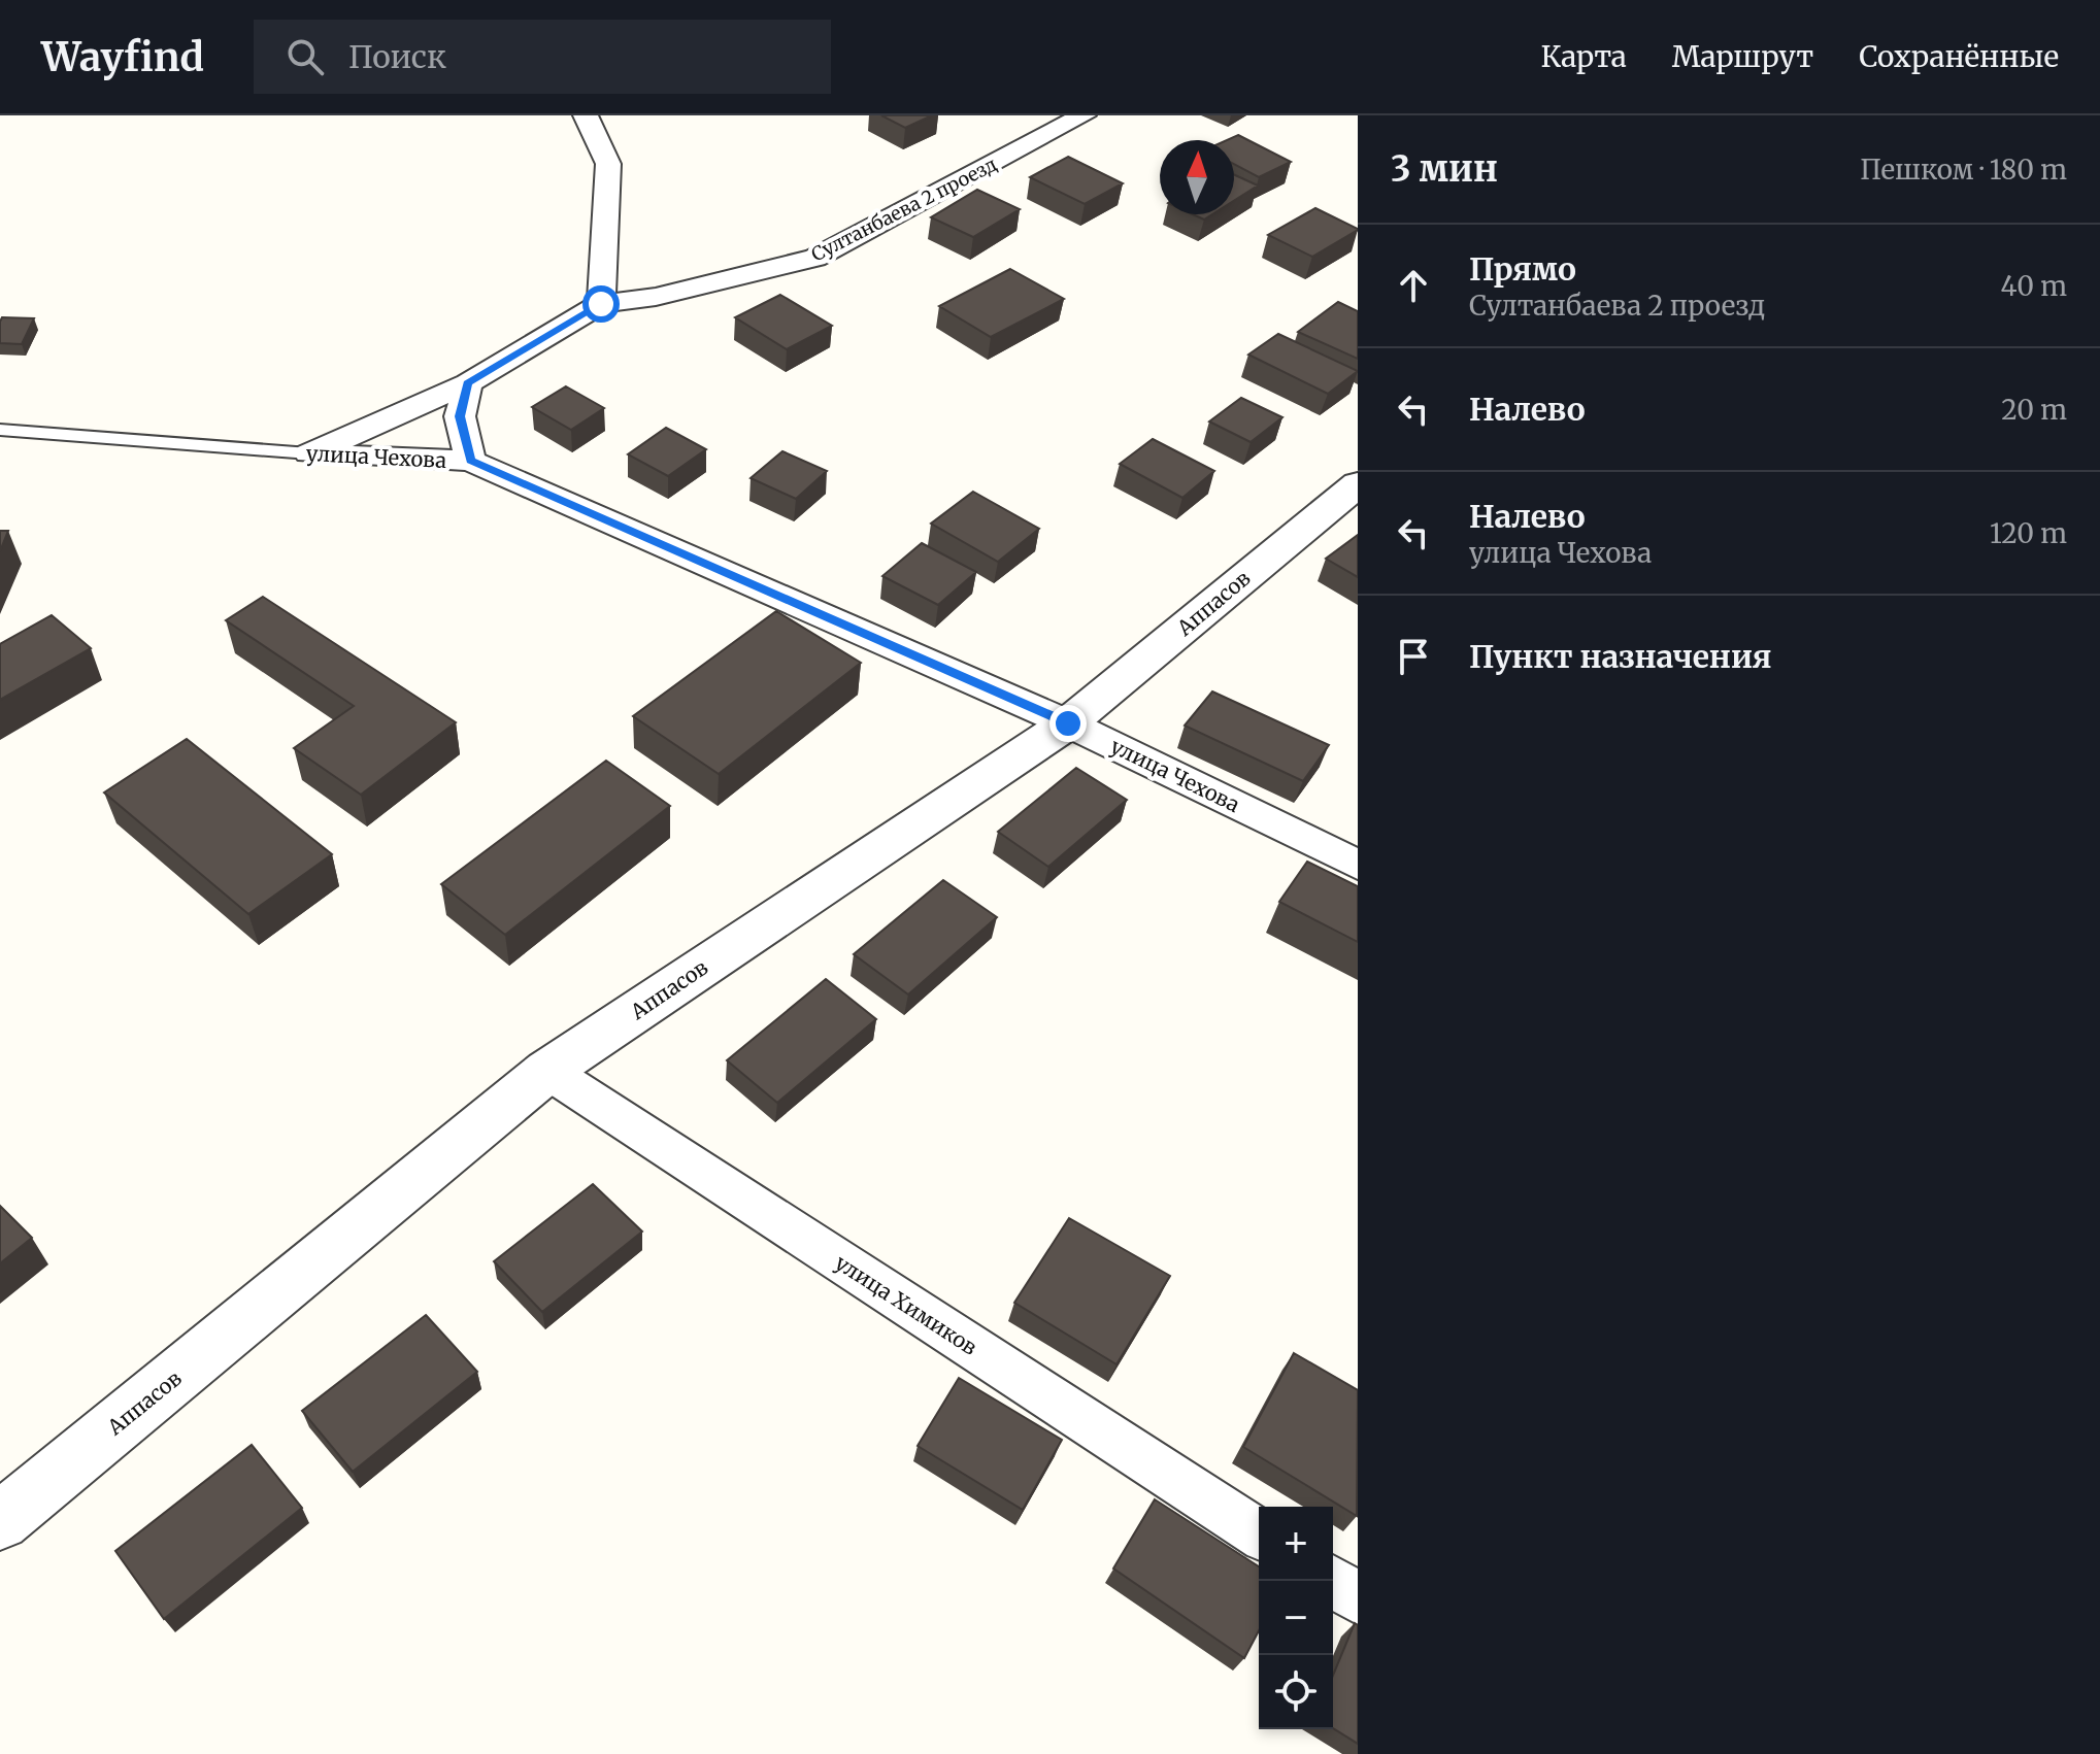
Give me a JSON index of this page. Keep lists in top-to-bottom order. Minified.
{"streets":{"street":["Султанбаева 2 проезд","улица Чехова","Аппасов","улица Химиков"]},"crossings":[["Султанбаева 2 проезд","улица Чехова"],["улица Чехова","Аппасов"],["Аппасов","улица Химиков"]],"north":"top","page":{"header":"Wayfind","search":"Поиск","nav":["Карта","Маршрут","Сохранённые"],"heading":["3 мин","Пешком · 180 m"],"list":[["Прямо","Султанбаева 2 проезд","40 m"],["Налево","20 m"],["Налево","улица Чехова","120 m"],"Пункт назначения"],"map_buttons":["+","−"]}}
